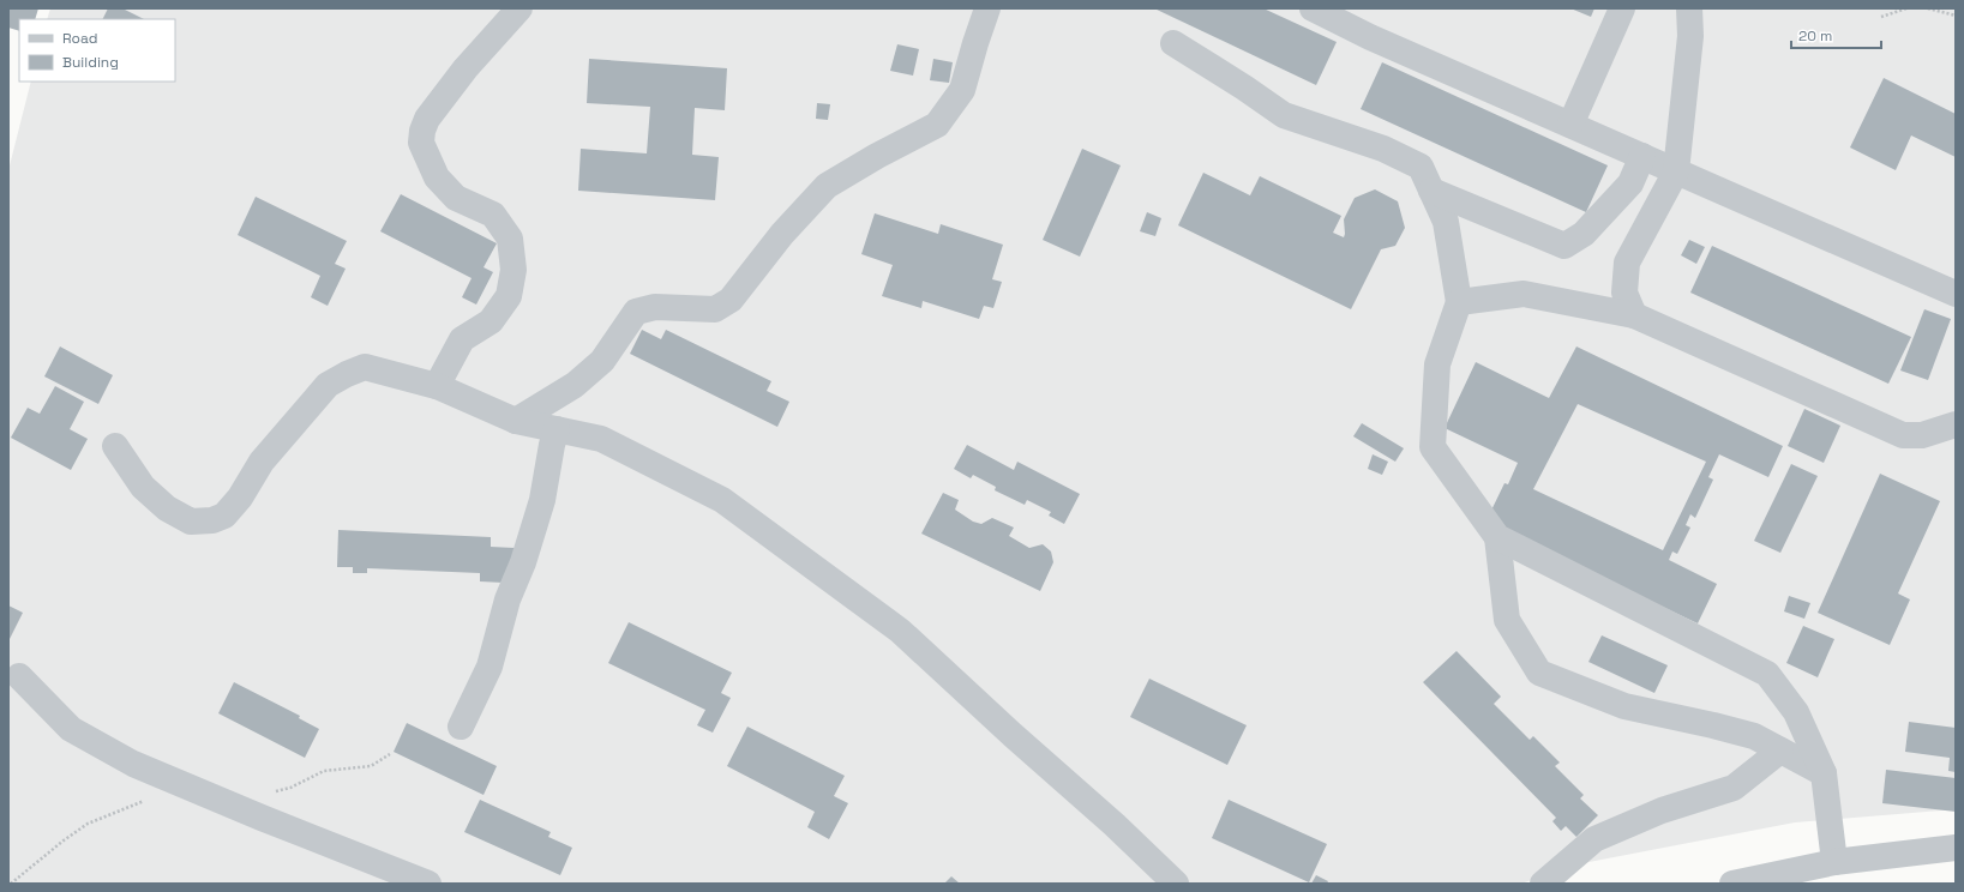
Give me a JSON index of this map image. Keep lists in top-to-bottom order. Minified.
{"legend":["Road","Building"],"scale_bar":"20 m"}
